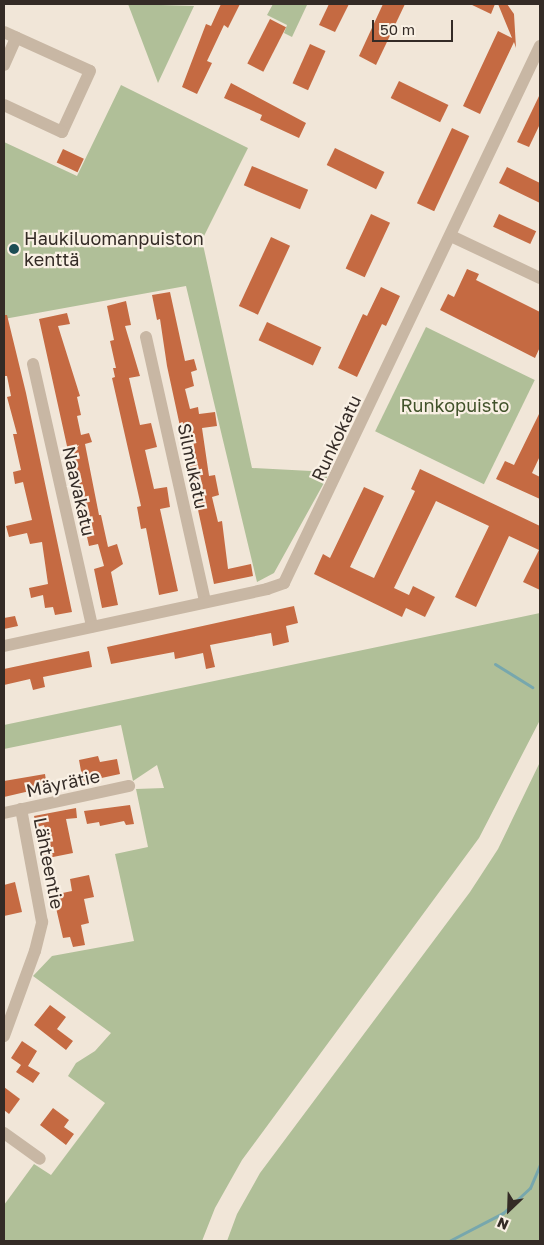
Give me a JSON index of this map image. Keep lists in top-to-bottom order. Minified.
{"streets":{"street":["Runkokatu","Silmukatu","Naavakatu","Mäyrätie","Lähteentie"]},"crossings":[["Runkokatu","Silmukatu"],["Runkokatu","Naavakatu"],["Mäyrätie","Lähteentie"]],"parks":["Runkopuisto"],"places":["Haukiluomanpuiston kenttä"],"scale_bar":"50 m","north":"bottom left"}
